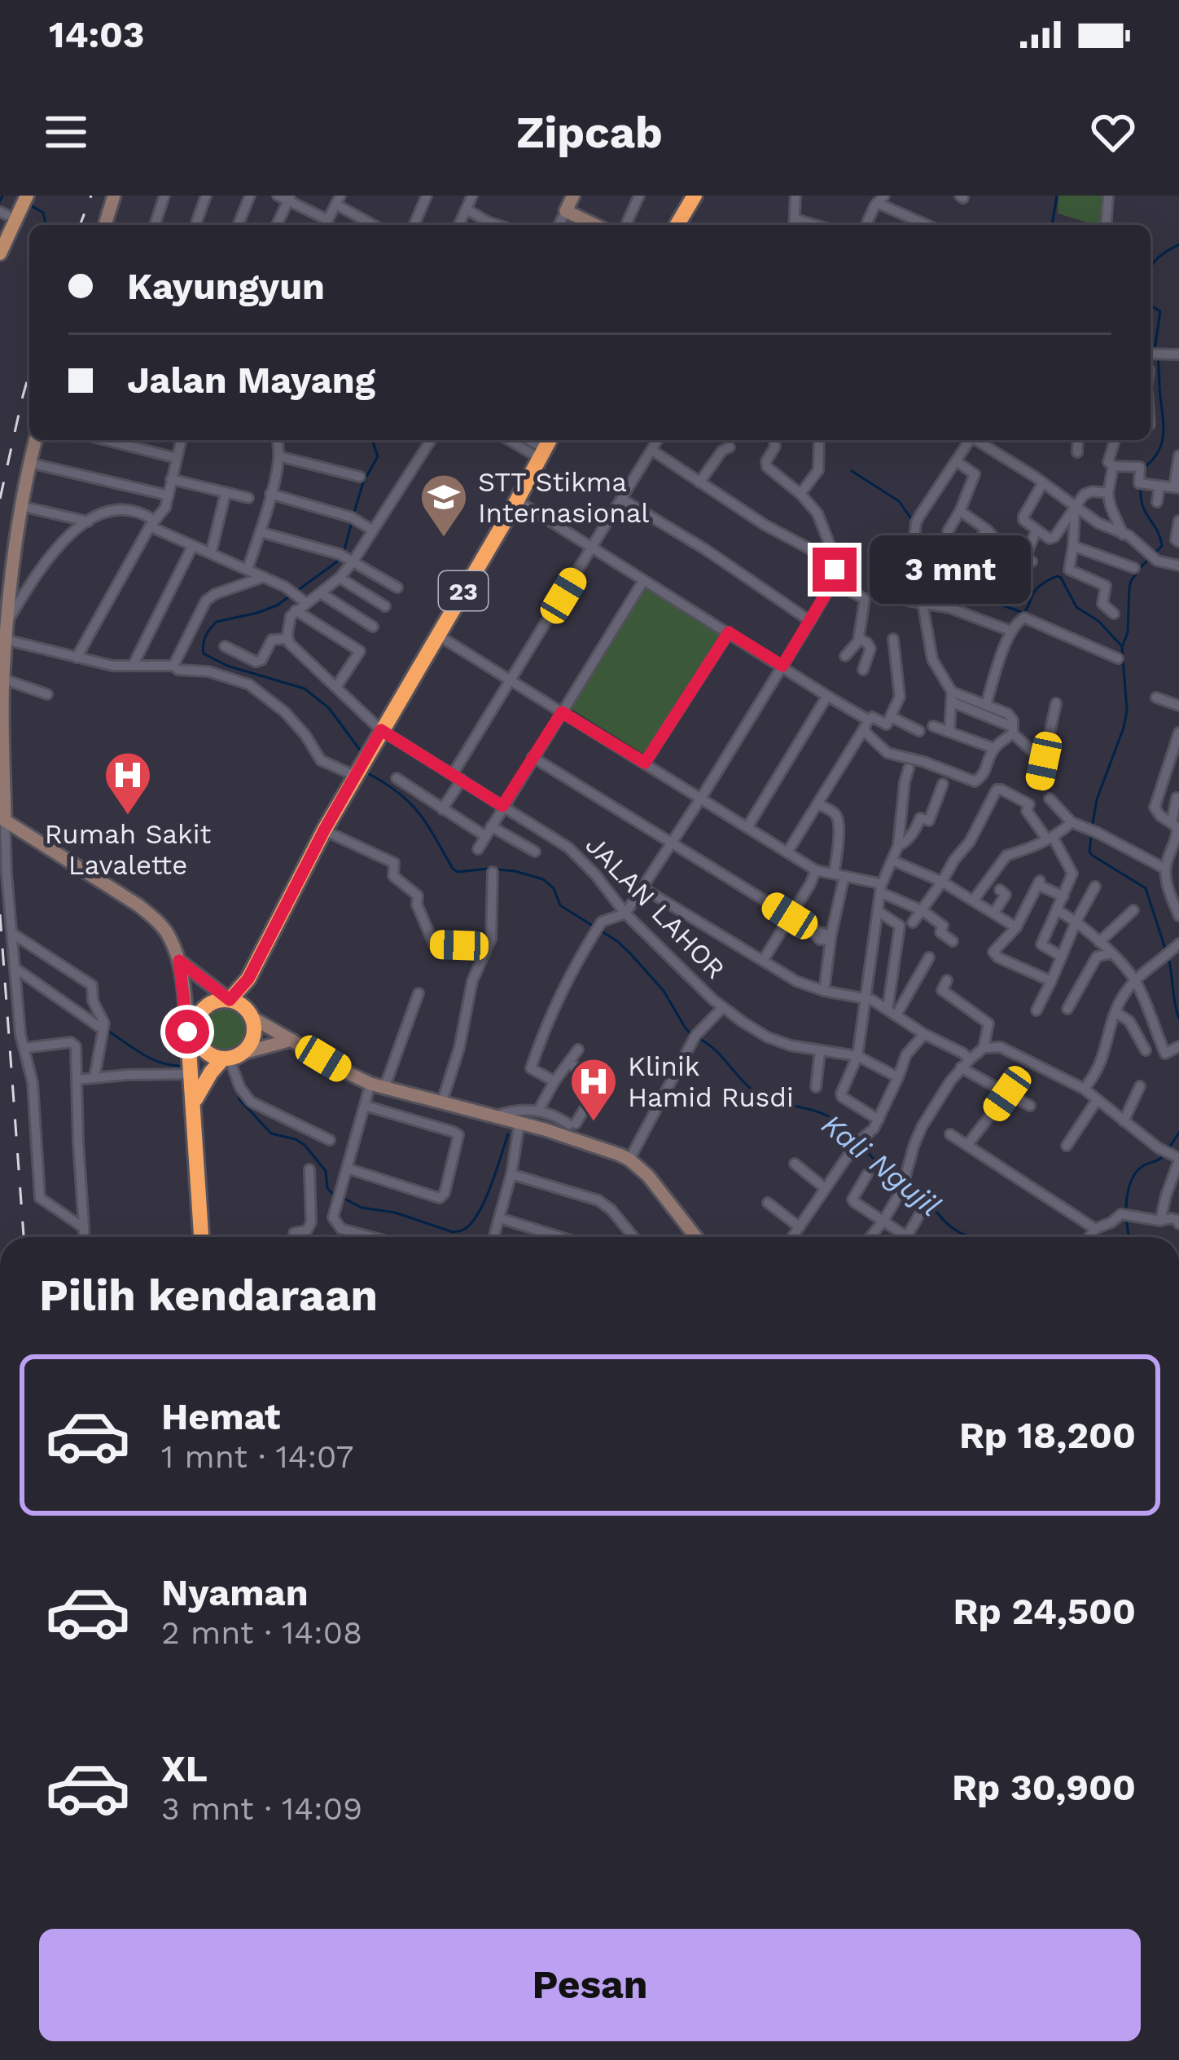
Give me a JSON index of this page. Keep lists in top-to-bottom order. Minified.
{"streets":{"highway":["23"],"street":["JALAN LAHOR"]},"crossings":[["23","JALAN LAHOR"]],"water":["Kali Ngujil"],"places":{"school or university":["STT Stikma Internasional"],"hospital":["Rumah Sakit Lavalette","Klinik Hamid Rusdi"]},"page":{"status":"14:03","header":"Zipcab","banner":["Kayungyun","Jalan Mayang"],"bubble":"3 mnt","heading":"Pilih kendaraan","list":[{"name":"Hemat","note":"1 mnt · 14:07","value":"Rp 18,200"},{"name":"Nyaman","note":"2 mnt · 14:08","value":"Rp 24,500"},{"name":"XL","note":"3 mnt · 14:09","value":"Rp 30,900"}],"buttons":"Pesan"}}
